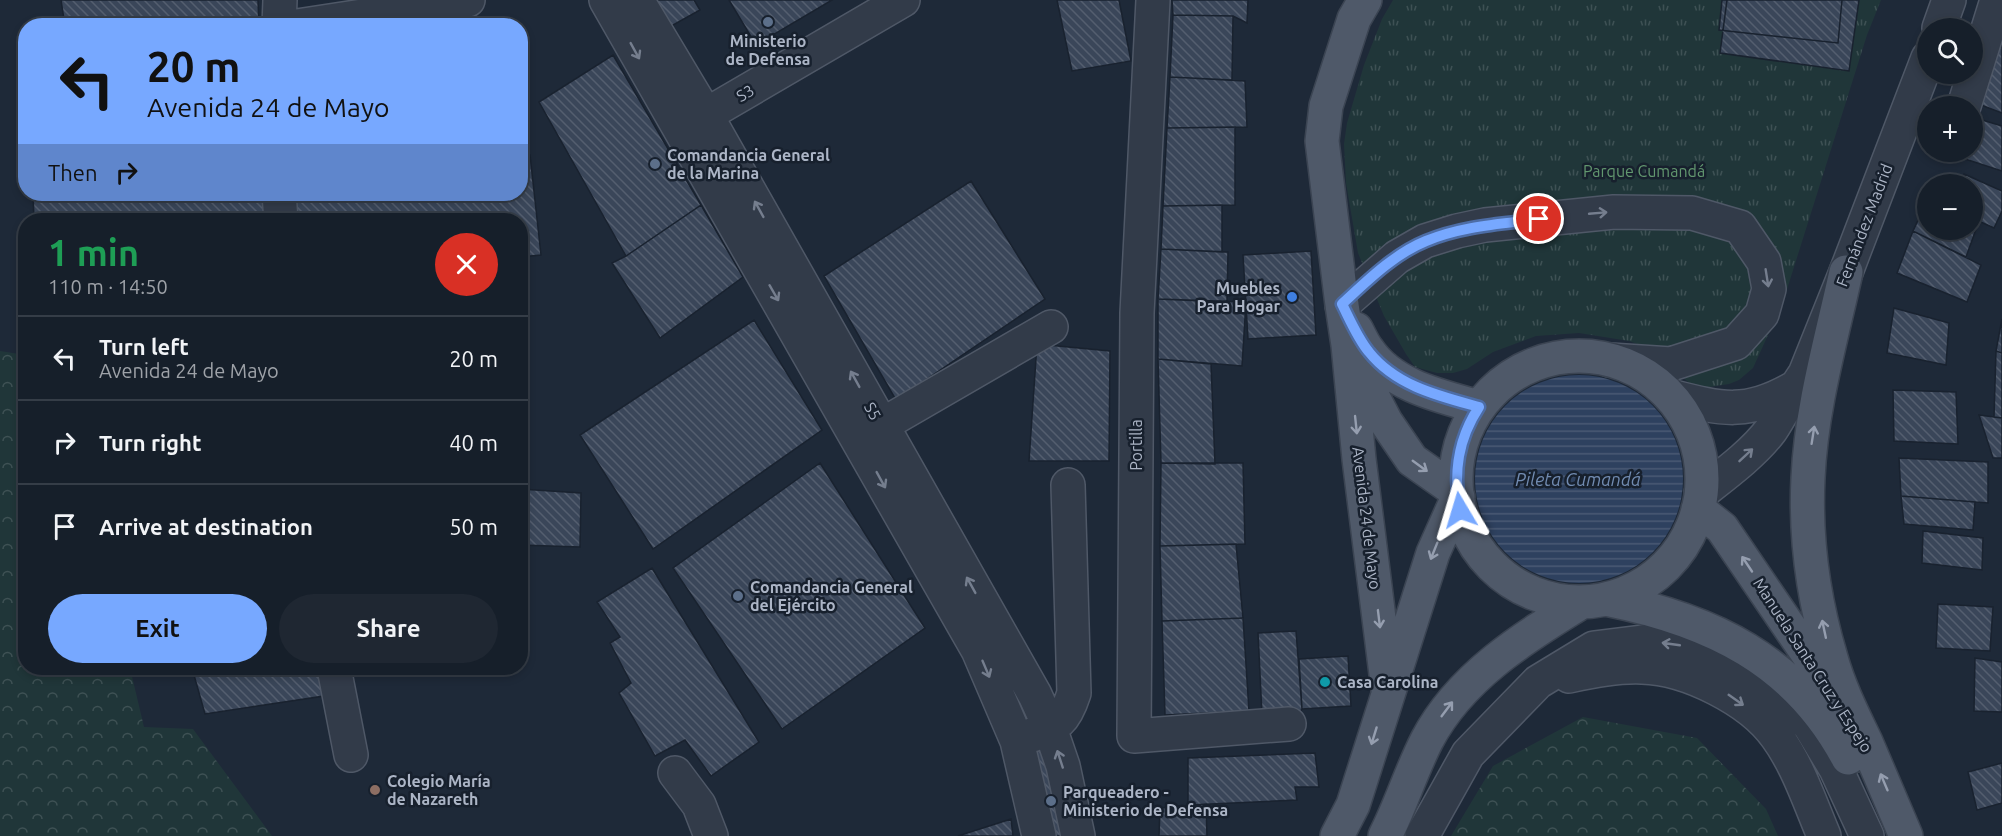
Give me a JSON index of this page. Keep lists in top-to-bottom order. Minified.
{"streets":{"main road":["Avenida 24 de Mayo","Manuela Santa Cruz y Espejo"],"street":["S3","Fernández Madrid","S5","Portilla"]},"crossings":[["S3","S5"],["Fernández Madrid","Manuela Santa Cruz y Espejo"],["Avenida 24 de Mayo","Manuela Santa Cruz y Espejo"]],"one_way":["Avenida 24 de Mayo","Manuela Santa Cruz y Espejo"],"water":["Pileta Cumandá"],"parks":["Parque Cumandá"],"places":["Ministerio de Defensa","Comandancia General de la Marina","Muebles Para Hogar","Comandancia General del Ejército","Casa Carolina","Colegio María de Nazareth","Parqueadero - Ministerio de Defensa"],"page":{"map_buttons":["+","−"],"turn":["20 m","Avenida 24 de Mayo"],"then":"Then","heading":["1 min","110 m · 14:50"],"list":[{"name":"Turn left","note":"Avenida 24 de Mayo","value":"20 m"},{"name":"Turn right","value":"40 m"},{"name":"Arrive at destination","value":"50 m"}],"buttons":["Exit","Share"]}}
